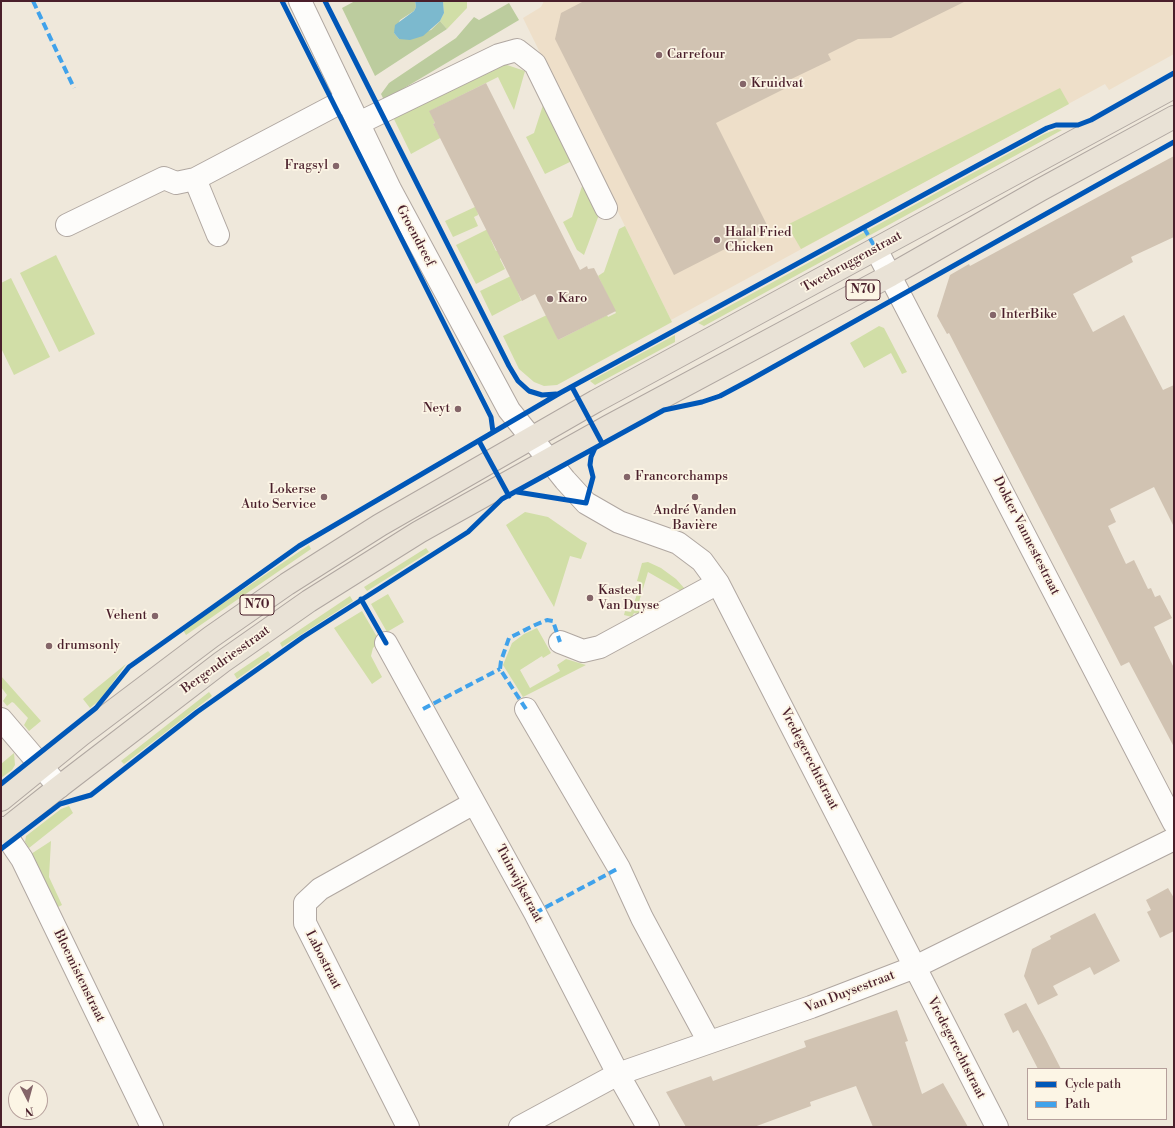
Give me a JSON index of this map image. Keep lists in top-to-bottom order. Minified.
{"streets":{"main road":["Tweebruggenstraat","N70","Bergendriesstraat"],"street":["Groendreef","Dokter Vannestestraat","Vredegerechtstraat","Tuinwijkstraat","Labostraat","Bloemistenstraat","Van Duysestraat"]},"crossings":[["Groendreef","Tweebruggenstraat"],["Groendreef","N70"],["Groendreef","Bergendriesstraat"],["Groendreef","Vredegerechtstraat"],["Tweebruggenstraat","Dokter Vannestestraat"],["Tweebruggenstraat","Bergendriesstraat"],["N70","Dokter Vannestestraat"],["N70","Bergendriesstraat"],["N70","Vredegerechtstraat"],["Bergendriesstraat","Vredegerechtstraat"],["Bergendriesstraat","Bloemistenstraat"],["Vredegerechtstraat","Van Duysestraat"],["Tuinwijkstraat","Labostraat"],["Tuinwijkstraat","Van Duysestraat"]],"places":["Carrefour","Kruidvat","Fragsyl","Halal Fried Chicken","Karo","InterBike","Neyt","Francorchamps","Lokerse Auto Service","André Vanden Bavière","Kasteel Van Duyse","Vehent","drumsonly"],"legend":["Cycle path","Path"],"north":"bottom"}
